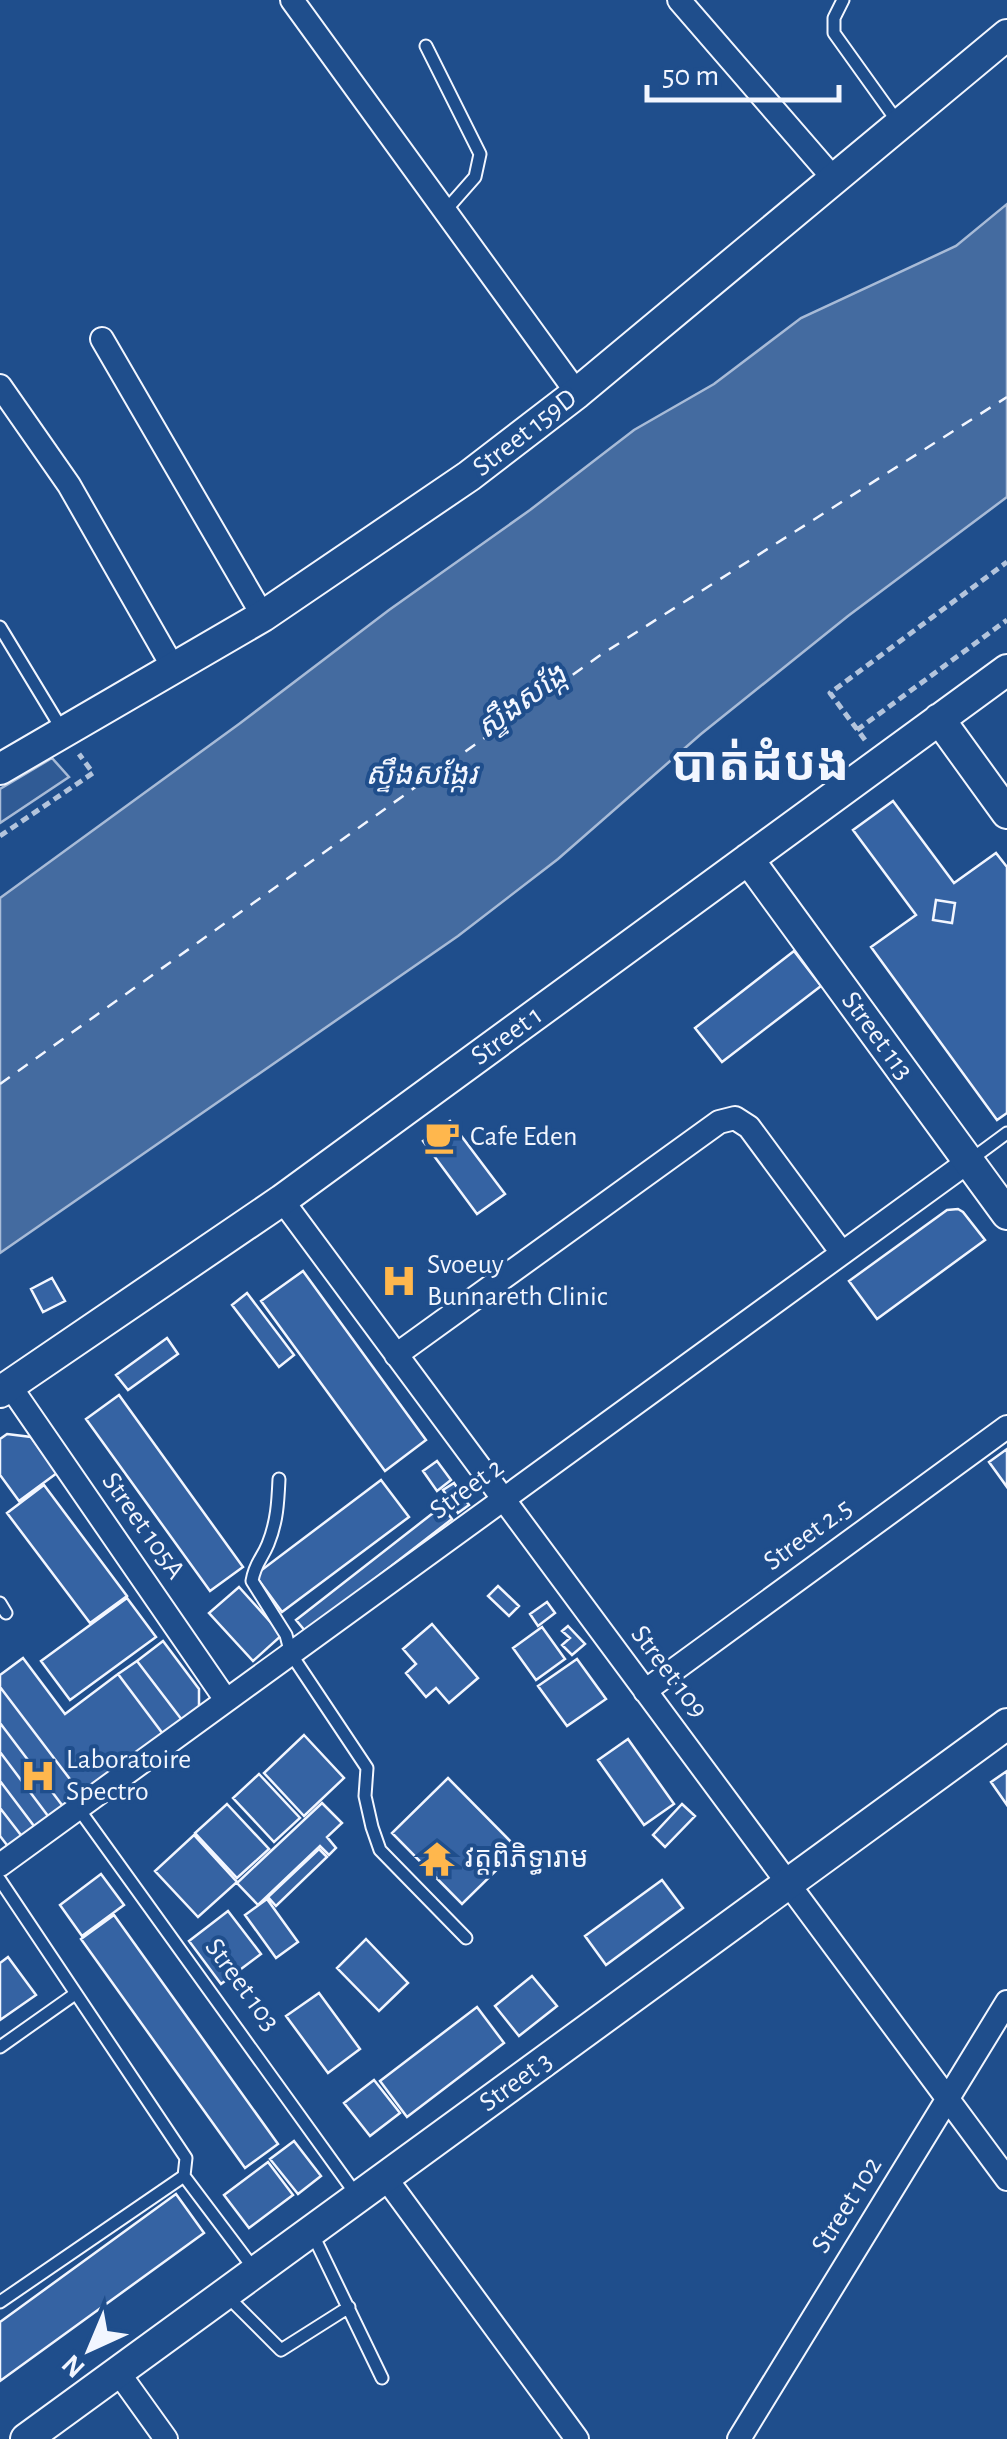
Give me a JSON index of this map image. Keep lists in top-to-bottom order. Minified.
{"streets":{"street":["Street 159D","Street 1","Street 113","Street 2","Street 105A","Street 2.5","Street 109","Street 3","Street 102"],"lane":["Street 103"]},"crossings":[["Street 1","Street 113"],["Street 1","Street 105A"],["Street 1","Street 109"],["Street 113","Street 2"],["Street 2","Street 105A"],["Street 2","Street 109"],["Street 2","Street 103"],["Street 2.5","Street 109"],["Street 109","Street 3"],["Street 109","Street 102"],["Street 103","Street 3"]],"districts":["បាត់ដំបង"],"water":["ស្ទឹងសង្កែ","ស្ទឹងសង្កែរ"],"places":{"cafe":["Cafe Eden"],"hospital":["Svoeuy Bunnareth Clinic","Laboratoire Spectro"],"temple":["វត្តពិភិទ្ធារាម"]},"scale_bar":"50 m","north":"bottom left"}
